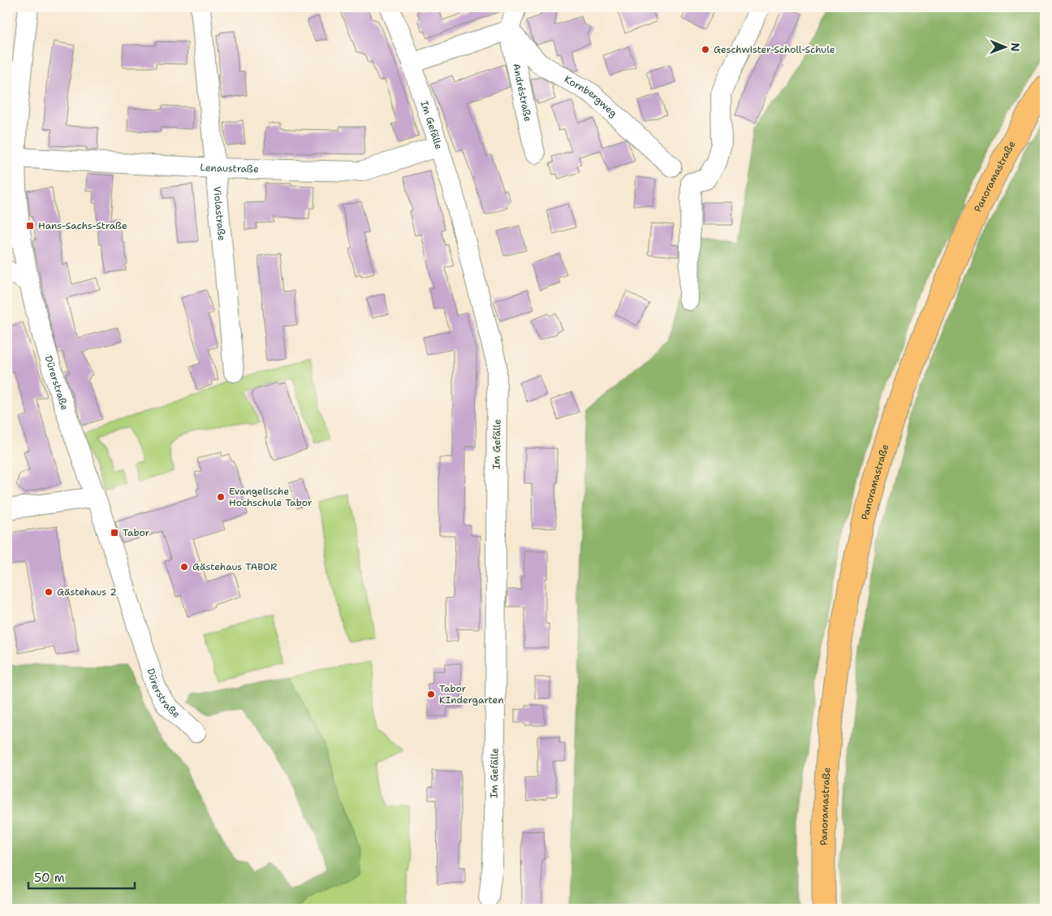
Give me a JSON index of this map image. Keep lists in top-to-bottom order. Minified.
{"streets":{"main road":["Panoramastraße"],"street":["Andréstraße","Kornbergweg","Im Gefälle","Lenaustraße","Violastraße","Dürerstraße"]},"crossings":[["Andréstraße","Kornbergweg"],["Im Gefälle","Lenaustraße"],["Lenaustraße","Violastraße"],["Lenaustraße","Dürerstraße"]],"places":{"other":["Geschwister-Scholl-Schule","Evangelische Hochschule Tabor","Gästehaus TABOR","Gästehaus 2","Tabor KIndergarten"],"transit":["Hans-Sachs-Straße","Tabor"]},"scale_bar":"50 m","north":"right"}
